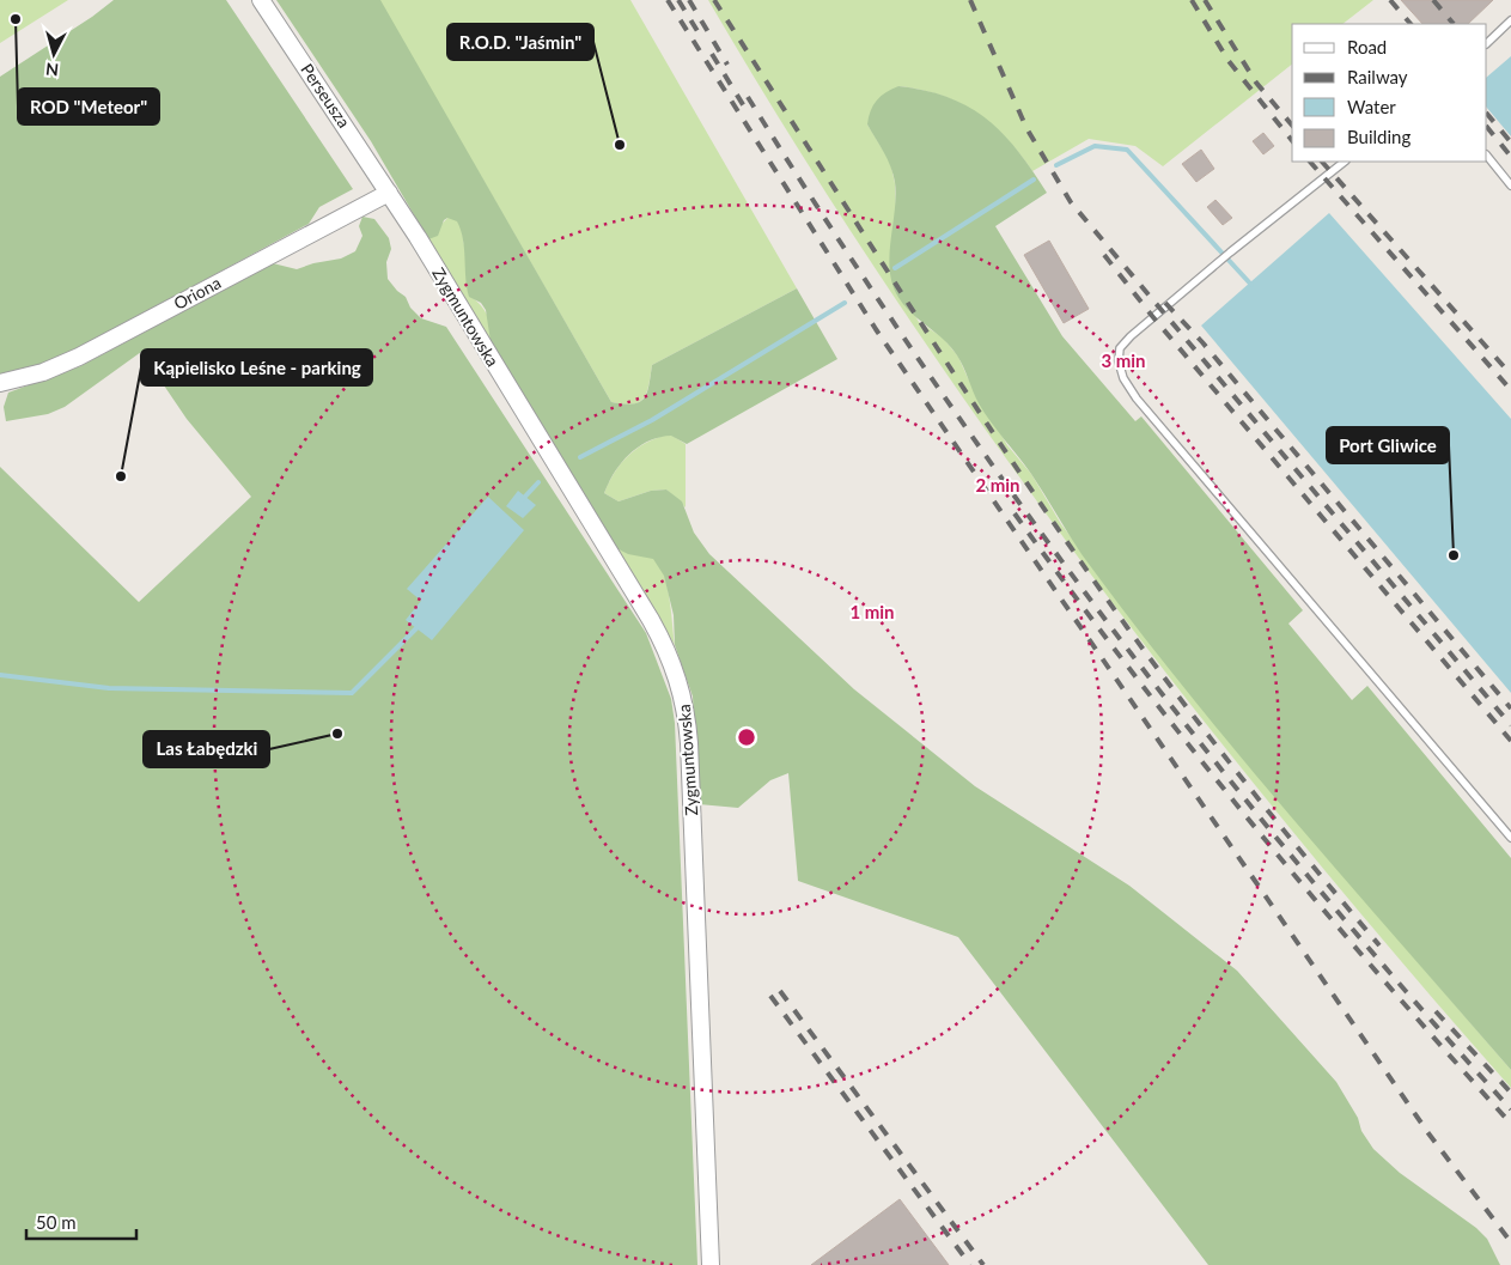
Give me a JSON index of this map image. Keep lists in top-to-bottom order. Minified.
{"streets":{"street":["Perseusza","Oriona","Zygmuntowska"]},"crossings":[["Perseusza","Oriona"],["Perseusza","Zygmuntowska"],["Oriona","Zygmuntowska"]],"places":["ROD \"Meteor\"","R.O.D. \"Jaśmin\"","Kąpielisko Leśne - parking","Port Gliwice","Las Łabędzki"],"legend":["Road","Railway","Water","Building"],"scale_bar":"50 m","north":"bottom","rings":["3 min","2 min","1 min"]}
